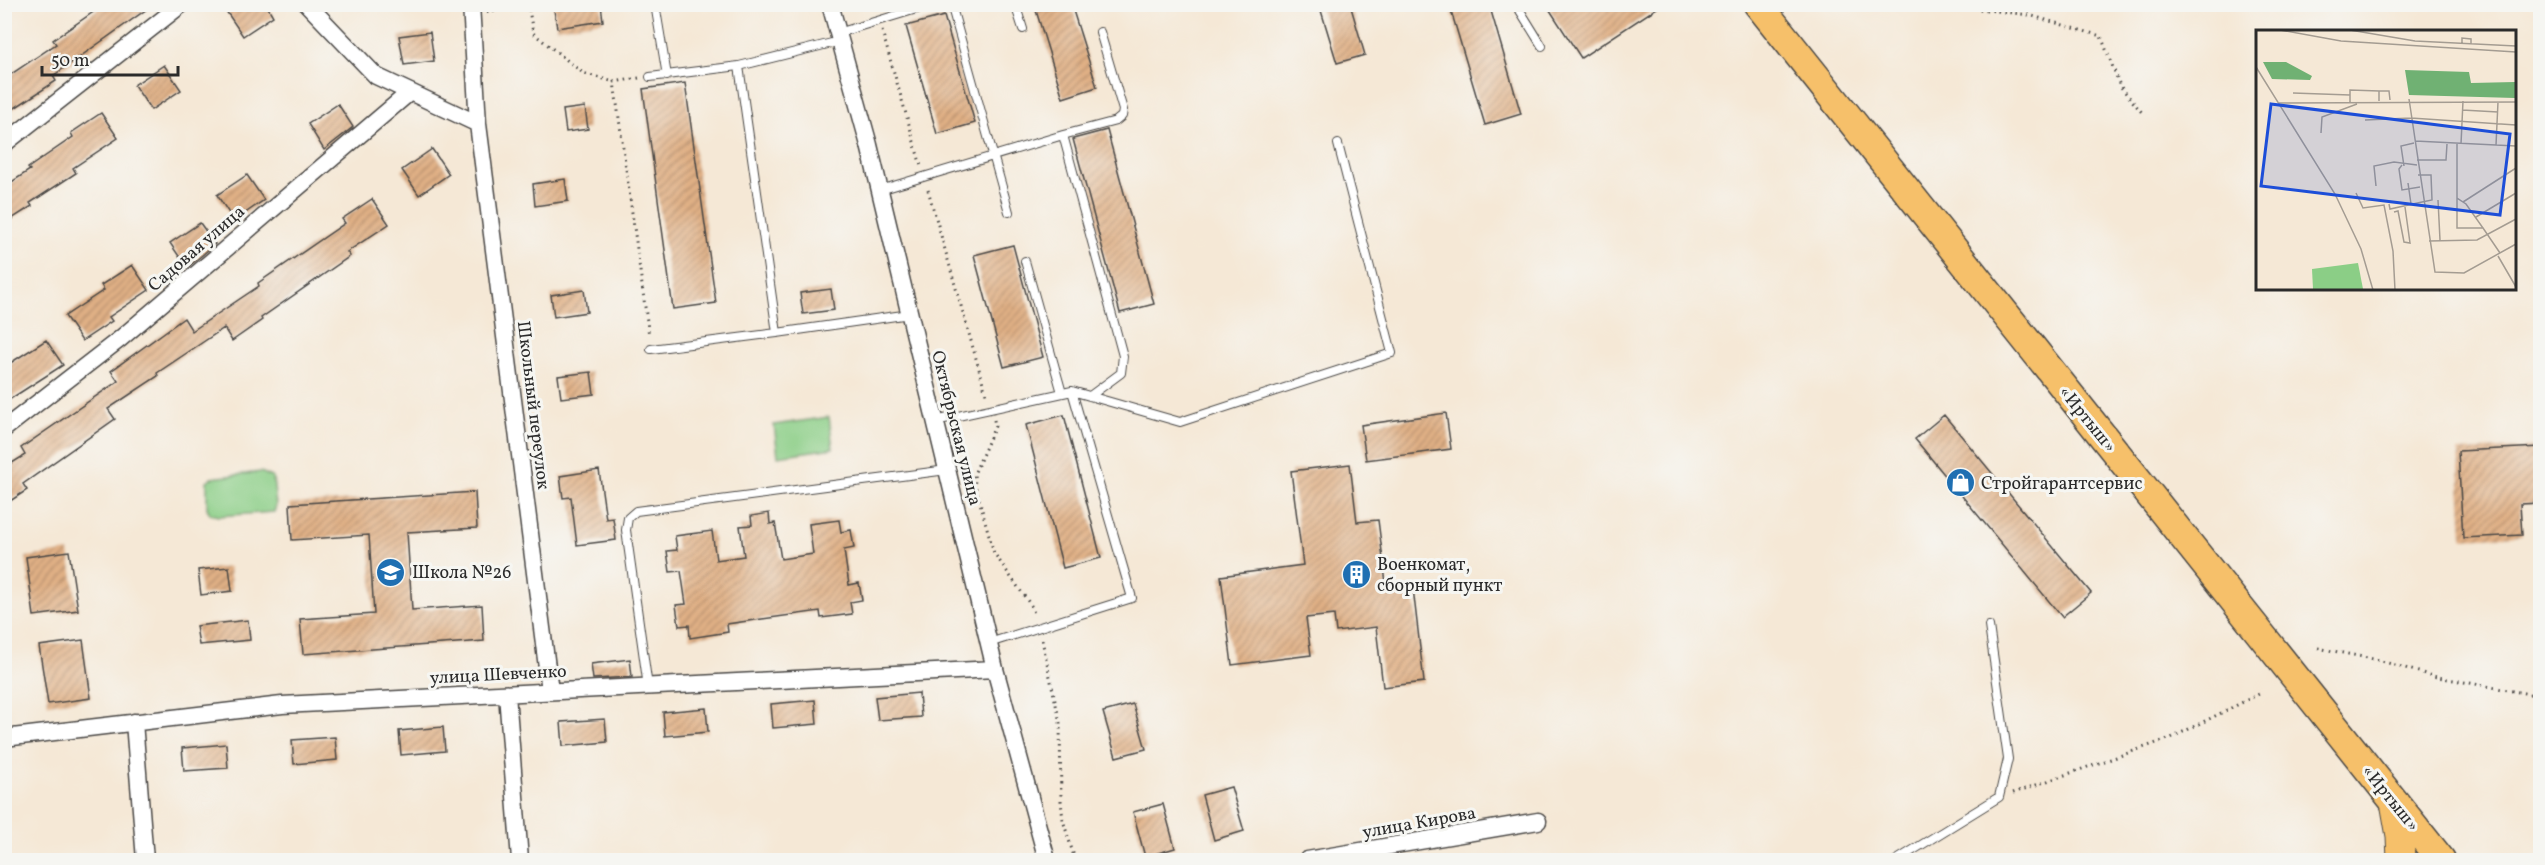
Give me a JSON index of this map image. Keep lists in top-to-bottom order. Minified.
{"streets":{"highway":["«Иртыш»"],"street":["Садовая улица","Школьный переулок","Октябрьская улица","улица Шевченко","улица Кирова"]},"crossings":[["Школьный переулок","улица Шевченко"],["Октябрьская улица","улица Шевченко"]],"places":{"shop":["Стройгарантсервис"],"school or university":["Школа №26"],"building":["Военкомат, сборный пункт"]},"scale_bar":"50 m"}
